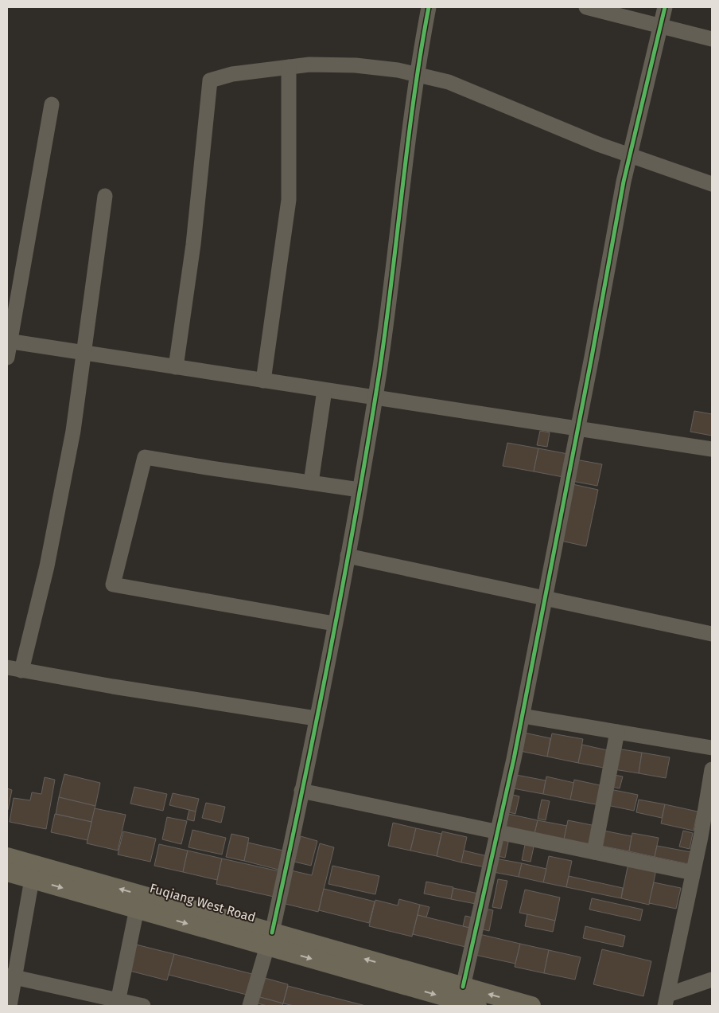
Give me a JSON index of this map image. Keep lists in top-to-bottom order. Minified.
{"streets":{"main road":["Fuqiang West Road"]}}
